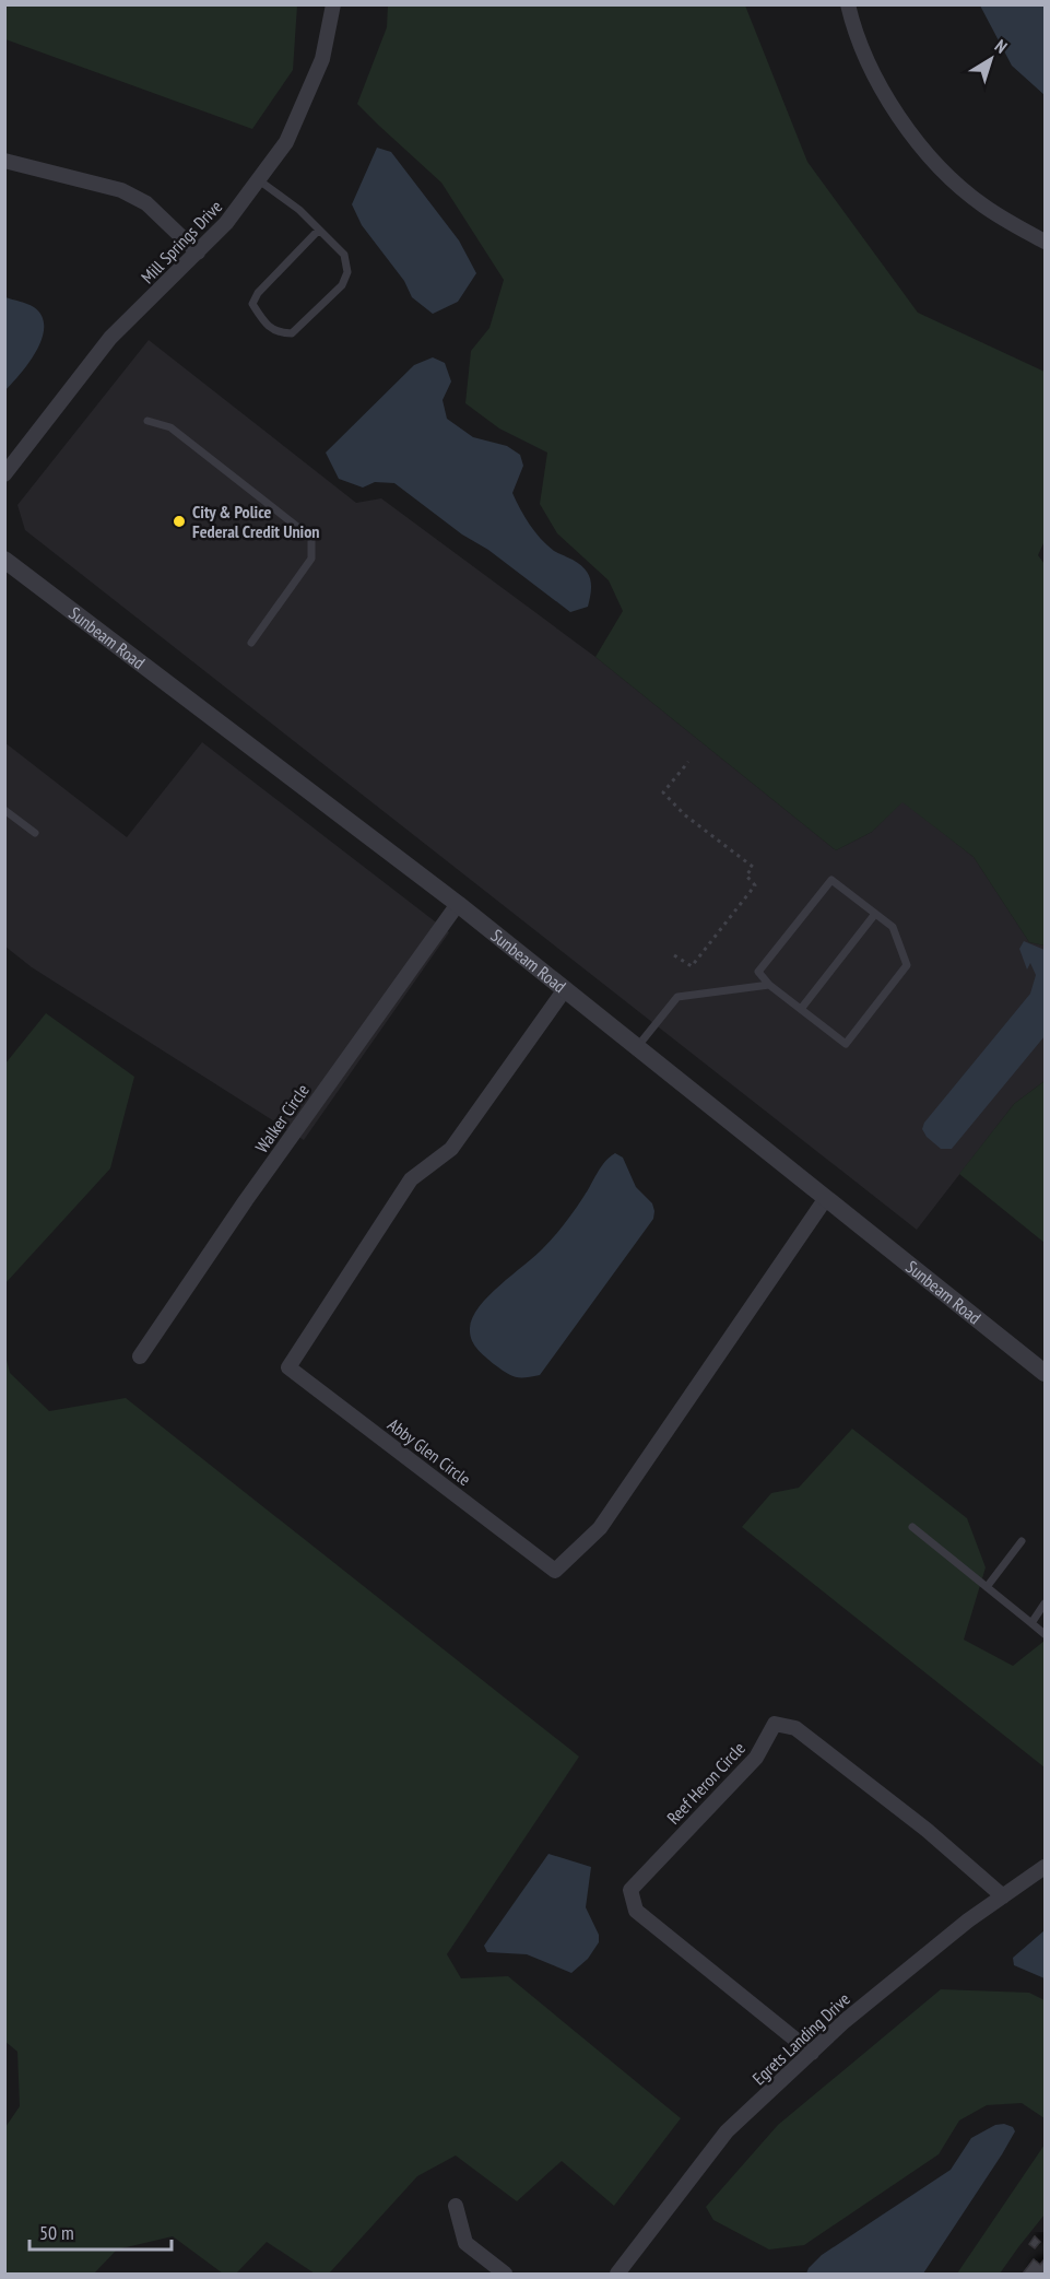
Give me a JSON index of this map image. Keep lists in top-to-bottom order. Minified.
{"streets":{"street":["Mill Springs Drive","Sunbeam Road","Walker Circle","Abby Glen Circle","Reef Heron Circle","Egrets Landing Drive"]},"crossings":[["Sunbeam Road","Walker Circle"],["Sunbeam Road","Abby Glen Circle"],["Reef Heron Circle","Egrets Landing Drive"]],"places":["City & Police Federal Credit Union"],"scale_bar":"50 m","north":"top right"}
